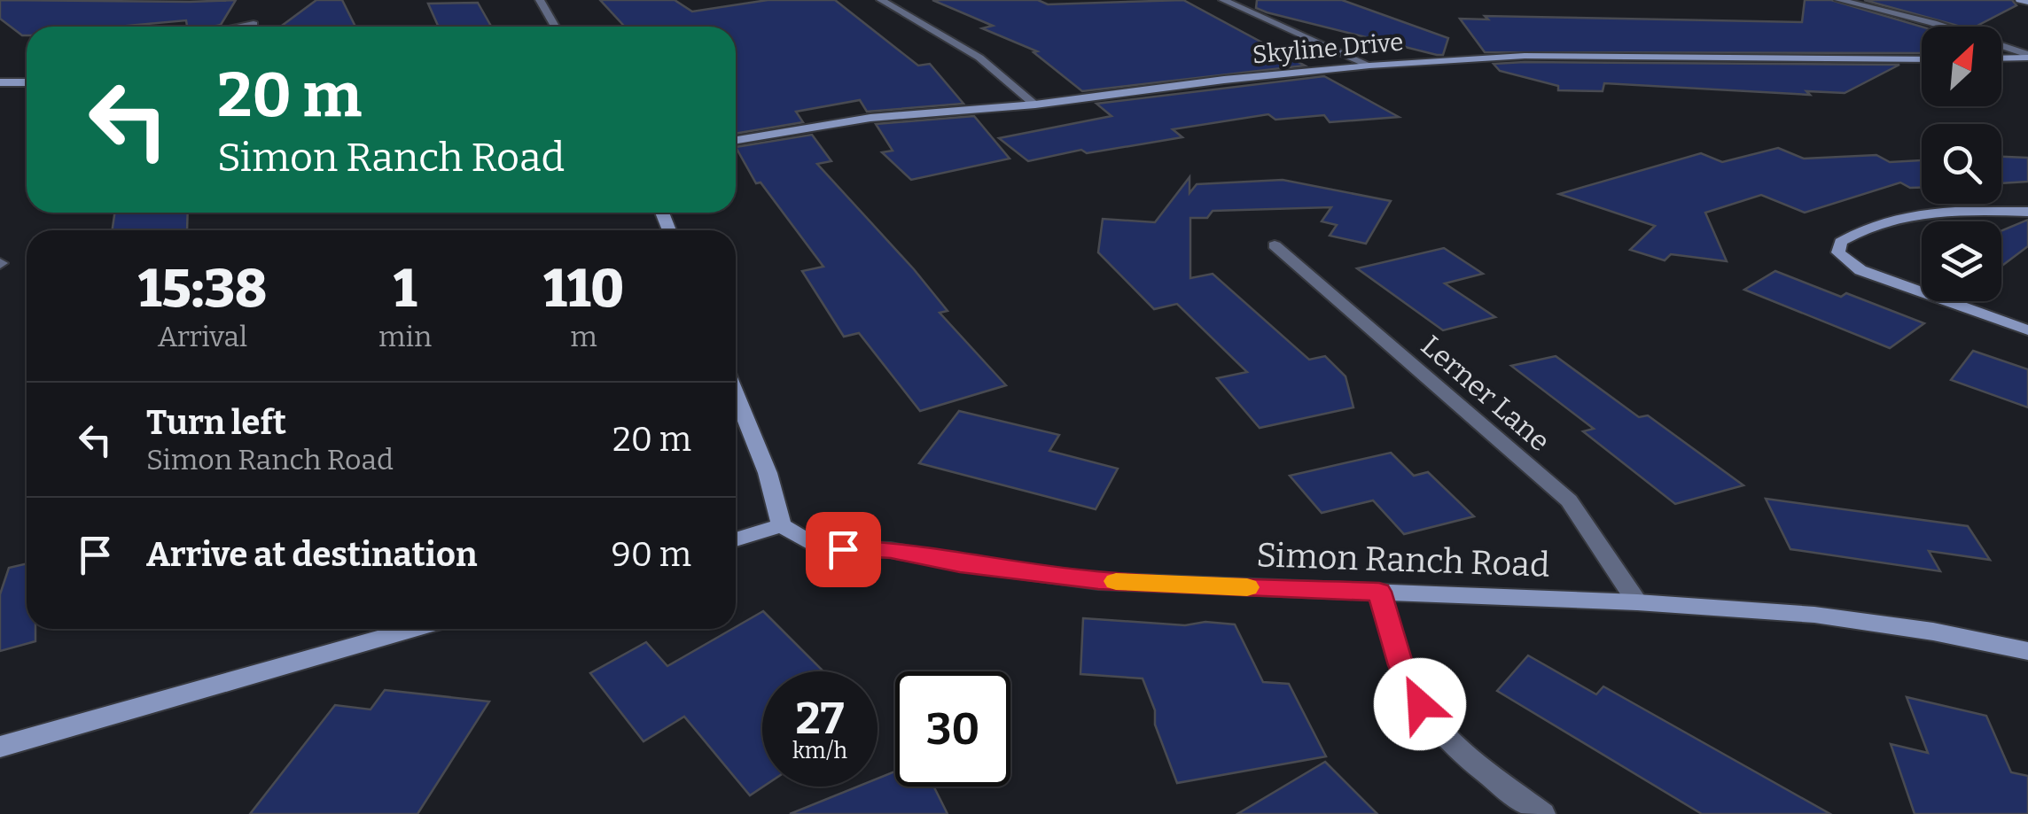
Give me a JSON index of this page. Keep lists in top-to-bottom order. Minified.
{"streets":{"street":["Skyline Drive","Lerner Lane","Simon Ranch Road"]},"crossings":[["Lerner Lane","Simon Ranch Road"]],"north":"top right","page":{"turn":["20 m","Simon Ranch Road"],"eta":["15:38","Arrival","1","min","110","m"],"list":[{"name":"Turn left","note":"Simon Ranch Road","value":"20 m"},{"name":"Arrive at destination","value":"90 m"}],"speed":"27 km/h","limit":"30"}}
